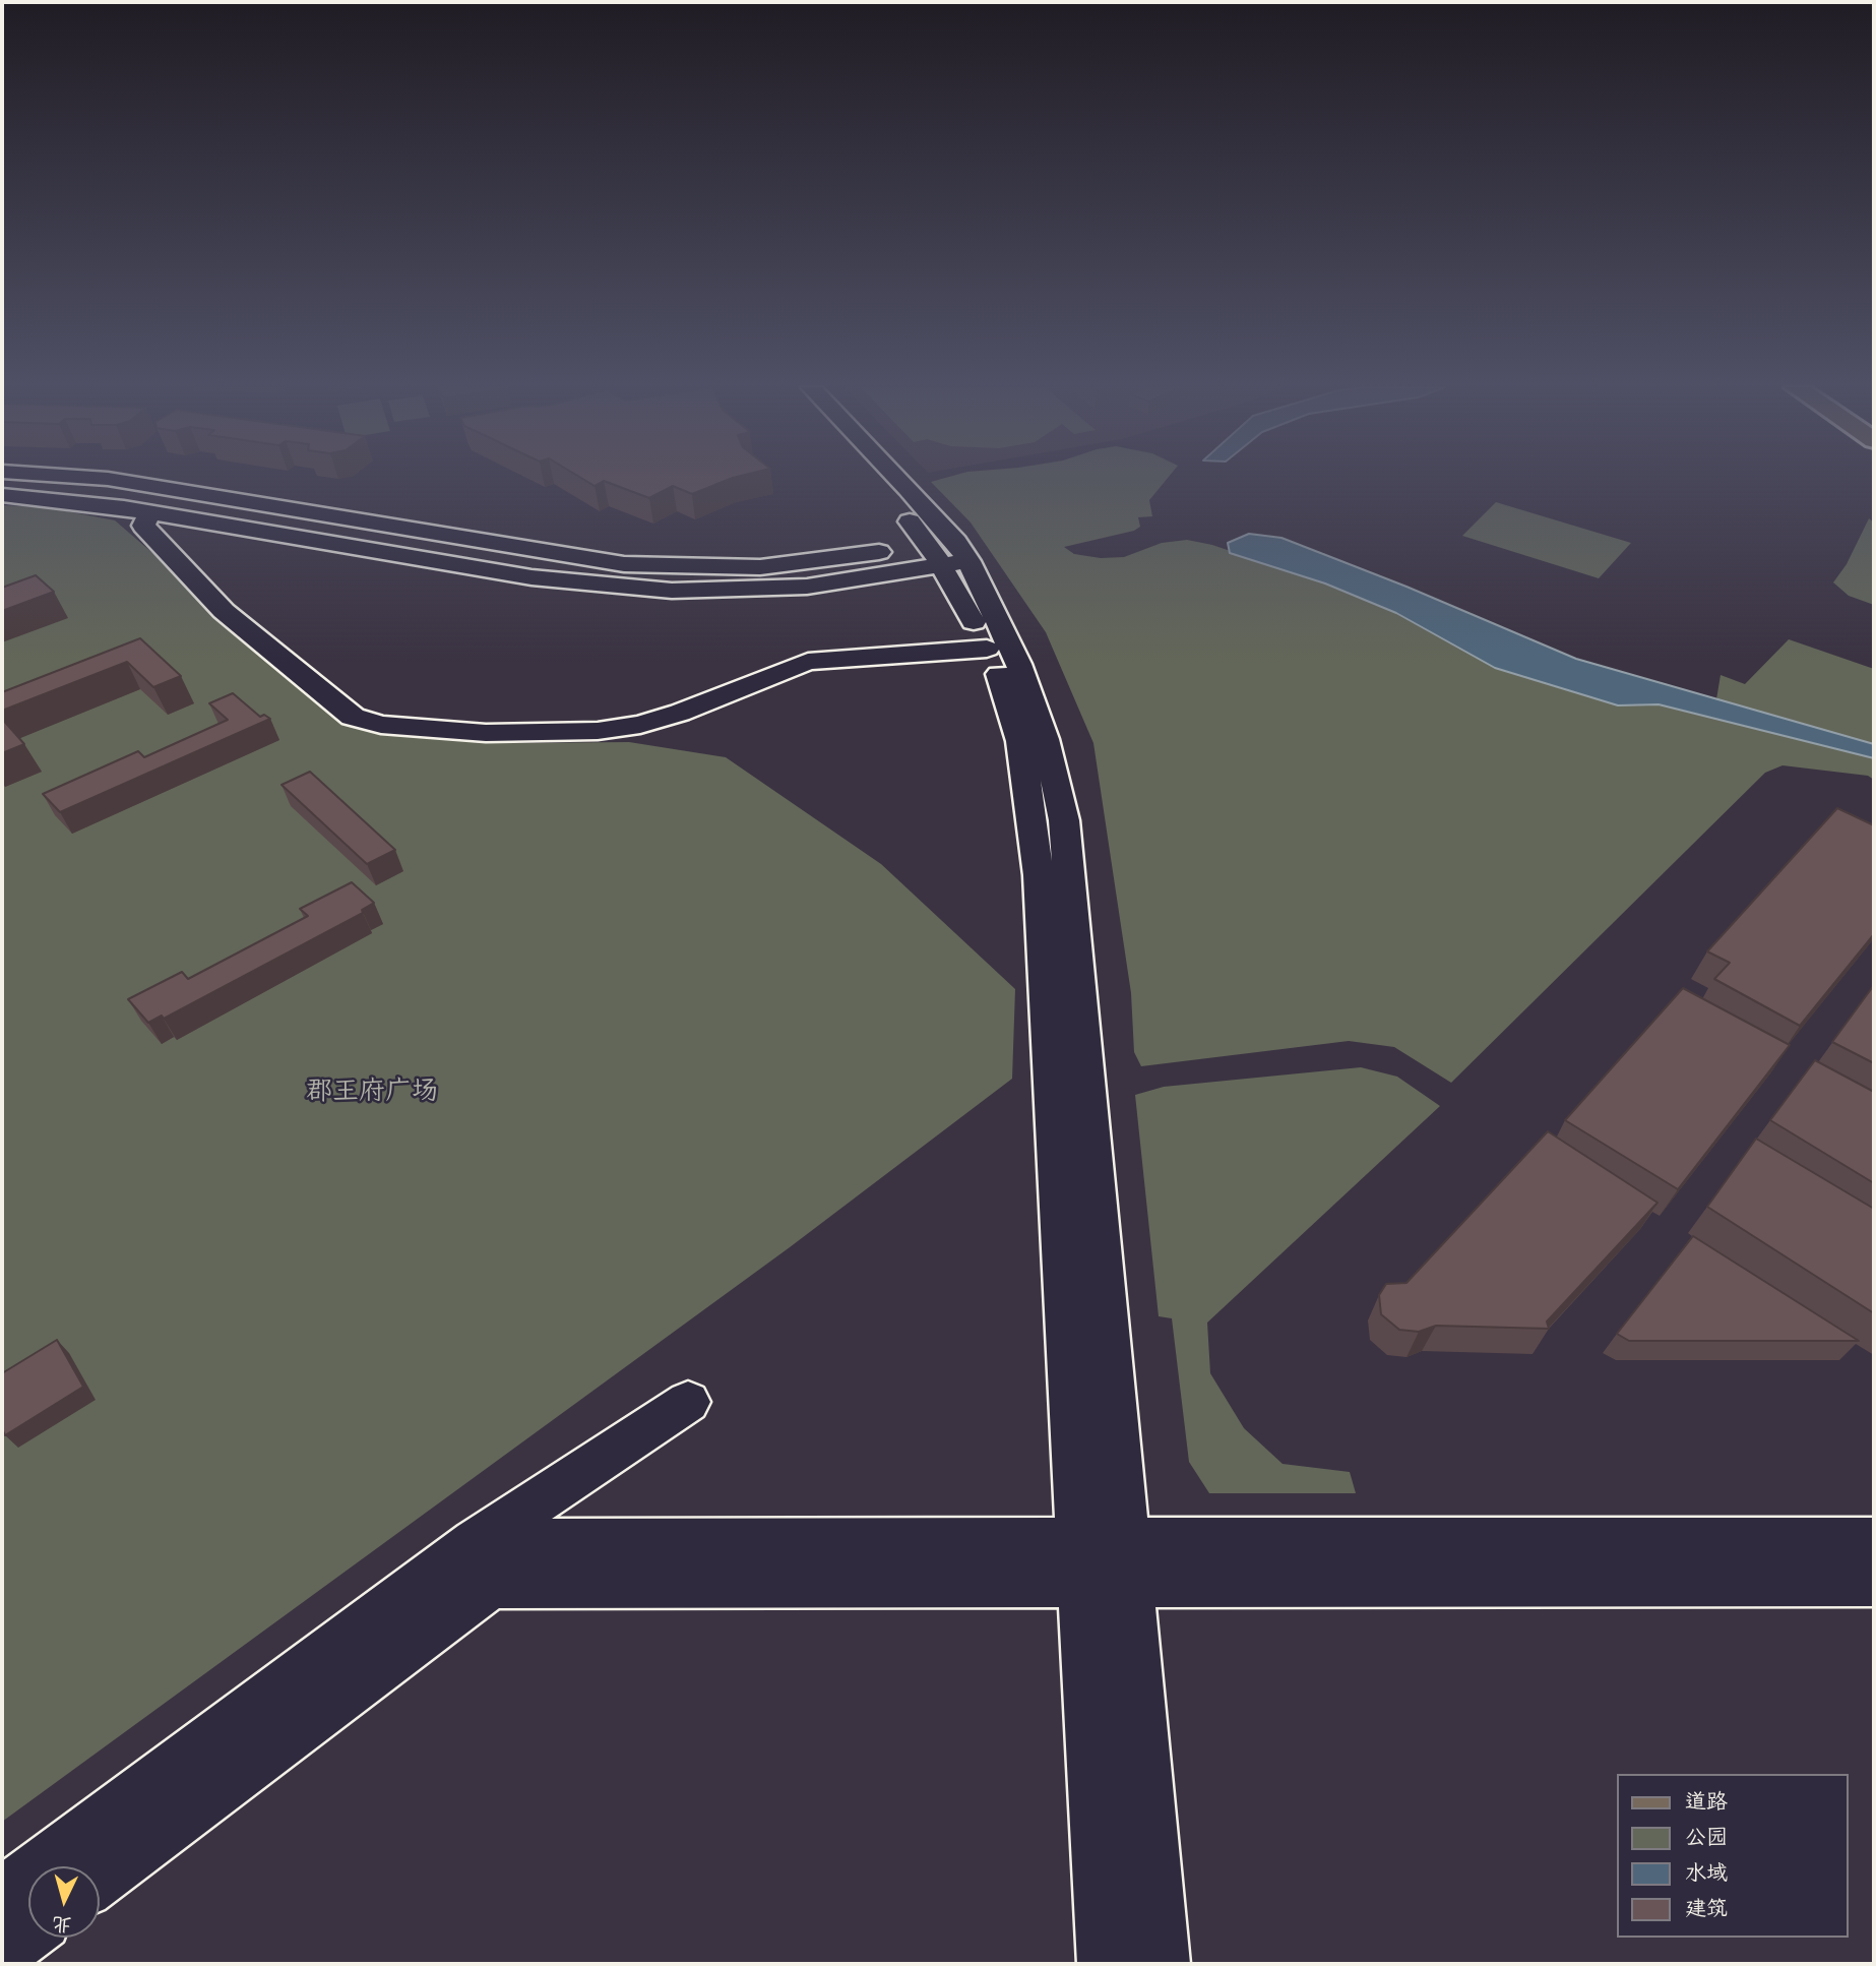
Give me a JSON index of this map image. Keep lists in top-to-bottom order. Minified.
{"parks":["郡王府广场"],"legend":["道路","公园","水域","建筑"],"north":"bottom"}
